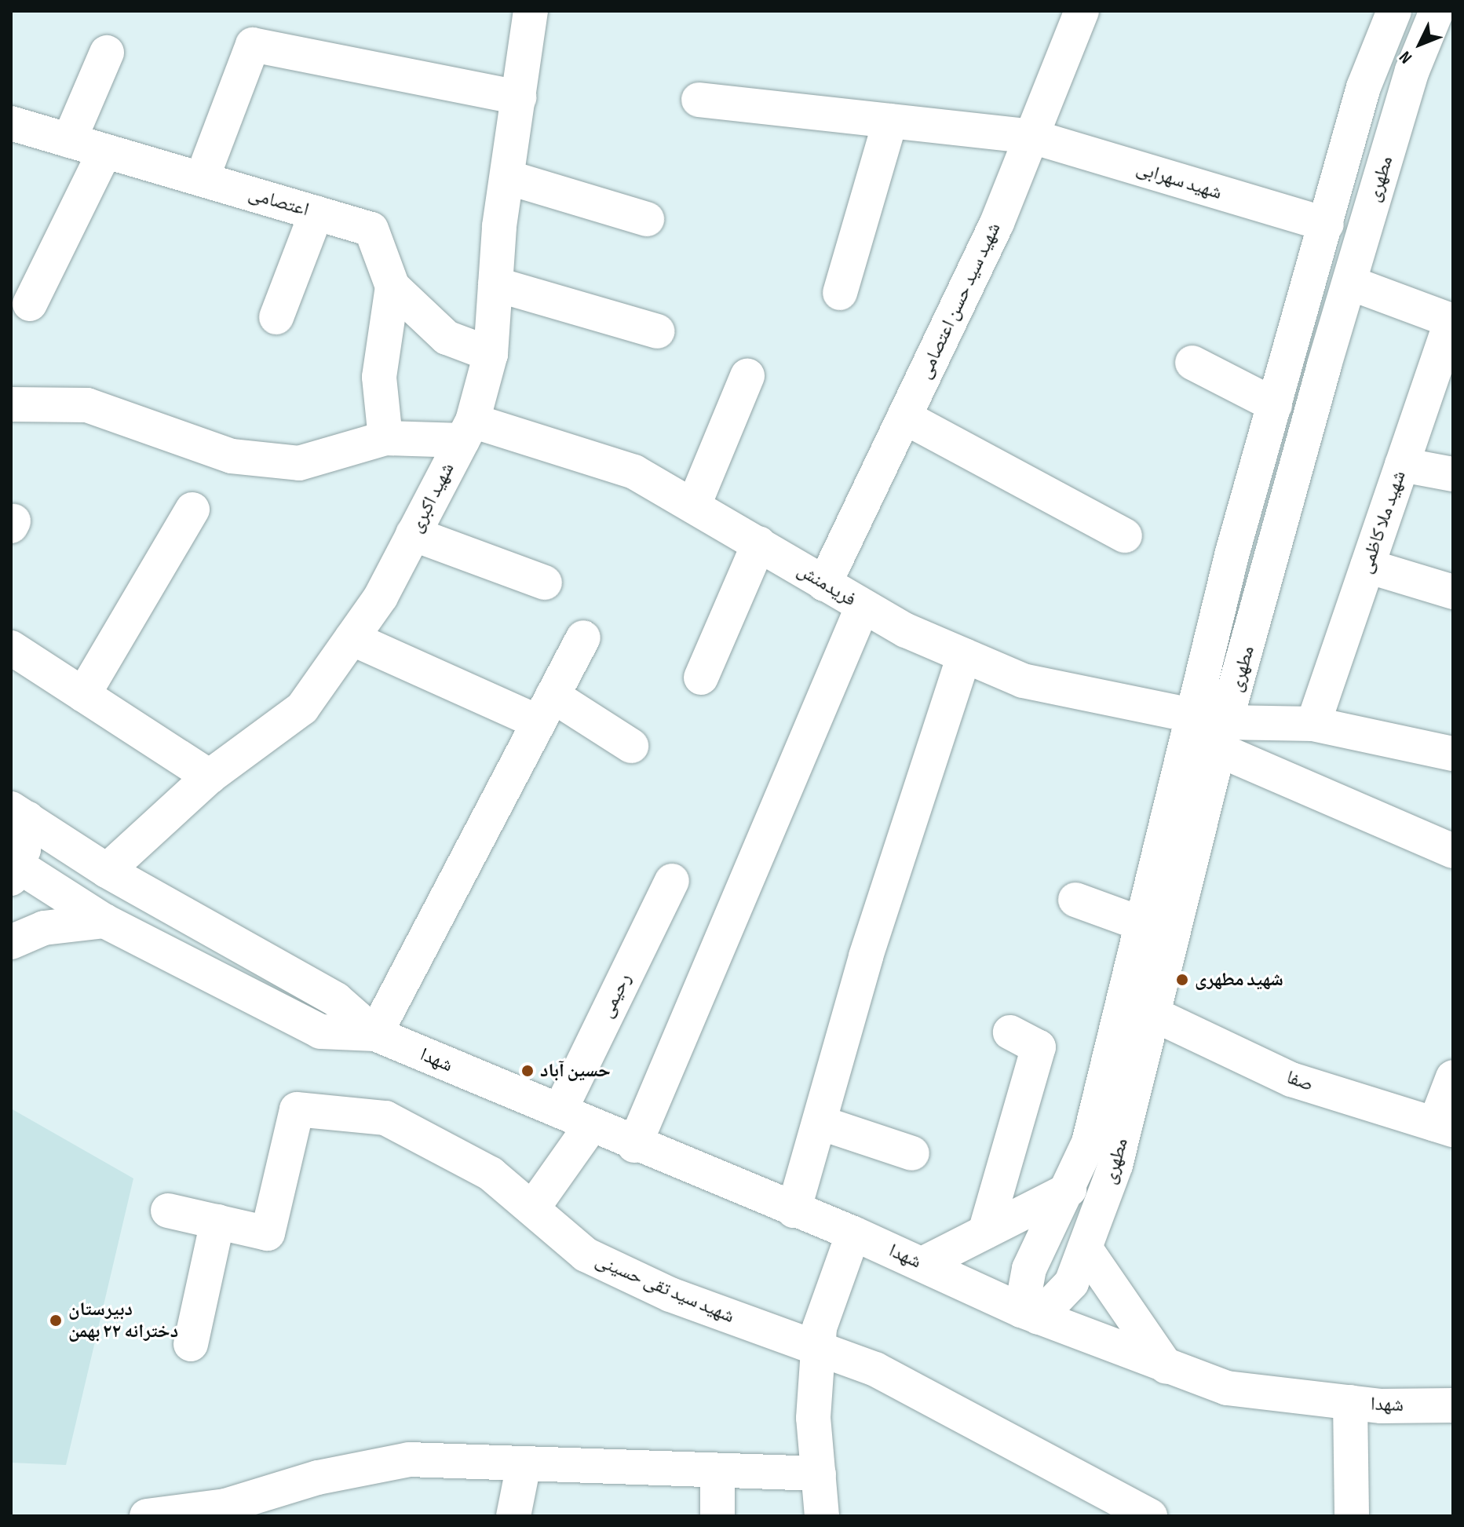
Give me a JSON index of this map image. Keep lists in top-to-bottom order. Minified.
{"streets":{"street":["مطهری","شهید سهرابی","اعتصامی","شهید سید حسن اعتصامی","شهید اکبری","شهید ملا کاظمی","فریدمنش","رحیمی","شهدا","صفا","شهید سید تقی حسینی"]},"crossings":[["مطهری","شهید سهرابی"],["مطهری","فریدمنش"],["مطهری","شهدا"],["مطهری","صفا"],["شهید سهرابی","شهید سید حسن اعتصامی"],["اعتصامی","شهید اکبری"],["شهید سید حسن اعتصامی","فریدمنش"],["شهید اکبری","فریدمنش"],["شهید اکبری","شهدا"],["رحیمی","شهدا"]],"places":["شهید مطهری","حسین آباد","دبیرستان دخترانه ۲۲ بهمن"],"north":"bottom left"}
